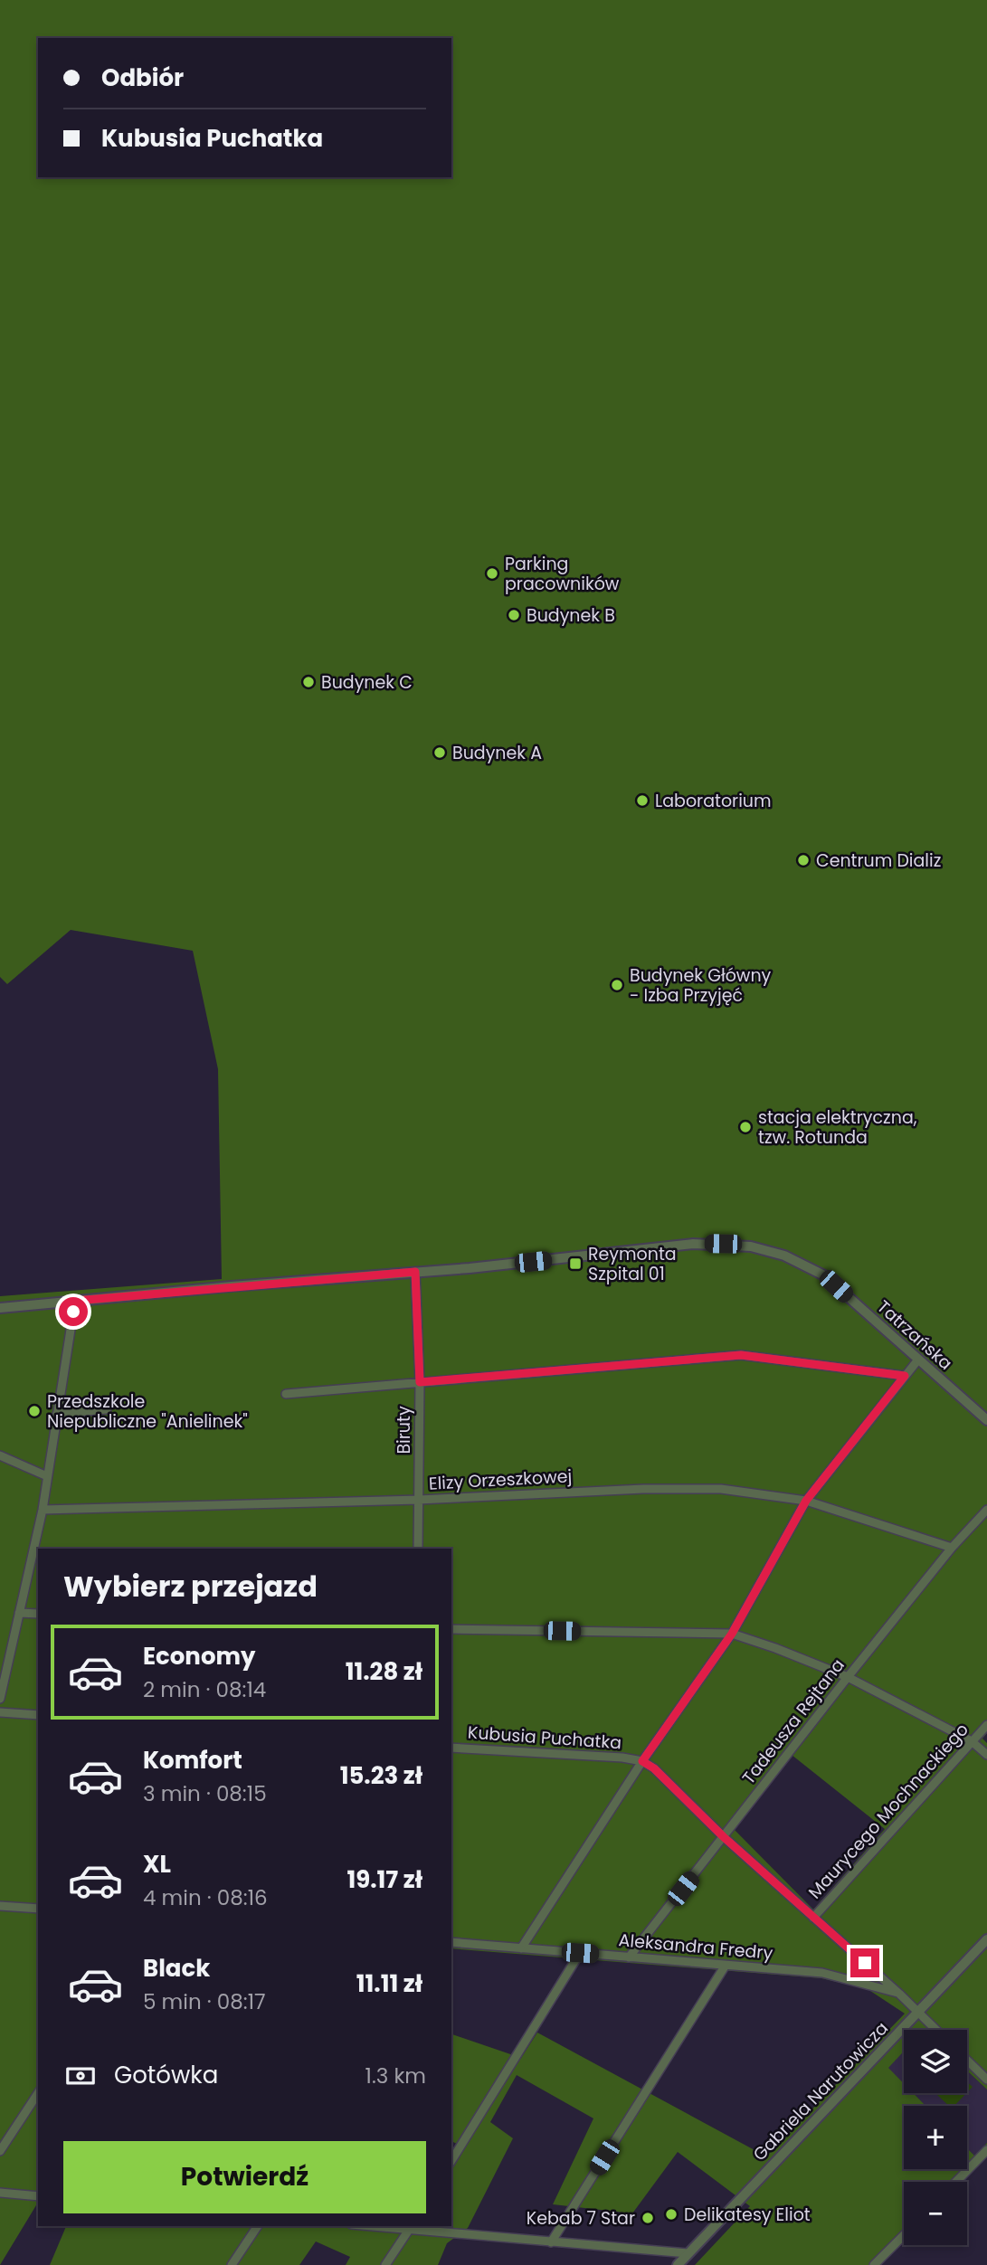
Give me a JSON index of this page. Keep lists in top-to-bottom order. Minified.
{"streets":{"street":["Tatrzańska","Biruty","Elizy Orzeszkowej","Tadeusza Rejtana","Kubusia Puchatka","Maurycego Mochnackiego","Aleksandra Fredry","Gabriela Narutowicza"]},"crossings":[["Tatrzańska","Biruty"],["Biruty","Elizy Orzeszkowej"],["Elizy Orzeszkowej","Tadeusza Rejtana"],["Tadeusza Rejtana","Kubusia Puchatka"],["Tadeusza Rejtana","Aleksandra Fredry"],["Kubusia Puchatka","Maurycego Mochnackiego"],["Kubusia Puchatka","Aleksandra Fredry"],["Kubusia Puchatka","Gabriela Narutowicza"]],"places":{"other":["Parking pracowników","Budynek B","Budynek C","Budynek A","Laboratorium","Centrum Dializ","Budynek Główny - Izba Przyjęć","stacja elektryczna, tzw. Rotunda","Przedszkole Niepubliczne \"Anielinek\"","Delikatesy Eliot","Kebab 7 Star"],"transit":["Reymonta Szpital 01"]},"page":{"banner":["Odbiór","Kubusia Puchatka"],"heading":"Wybierz przejazd","list":[{"name":"Economy","note":"2 min · 08:14","value":"11.28 zł"},{"name":"Komfort","note":"3 min · 08:15","value":"15.23 zł"},{"name":"XL","note":"4 min · 08:16","value":"19.17 zł"},{"name":"Black","note":"5 min · 08:17","value":"11.11 zł"}],"map_buttons":["+","−"],"pay":["Gotówka","1.3 km"],"buttons":"Potwierdź"}}
